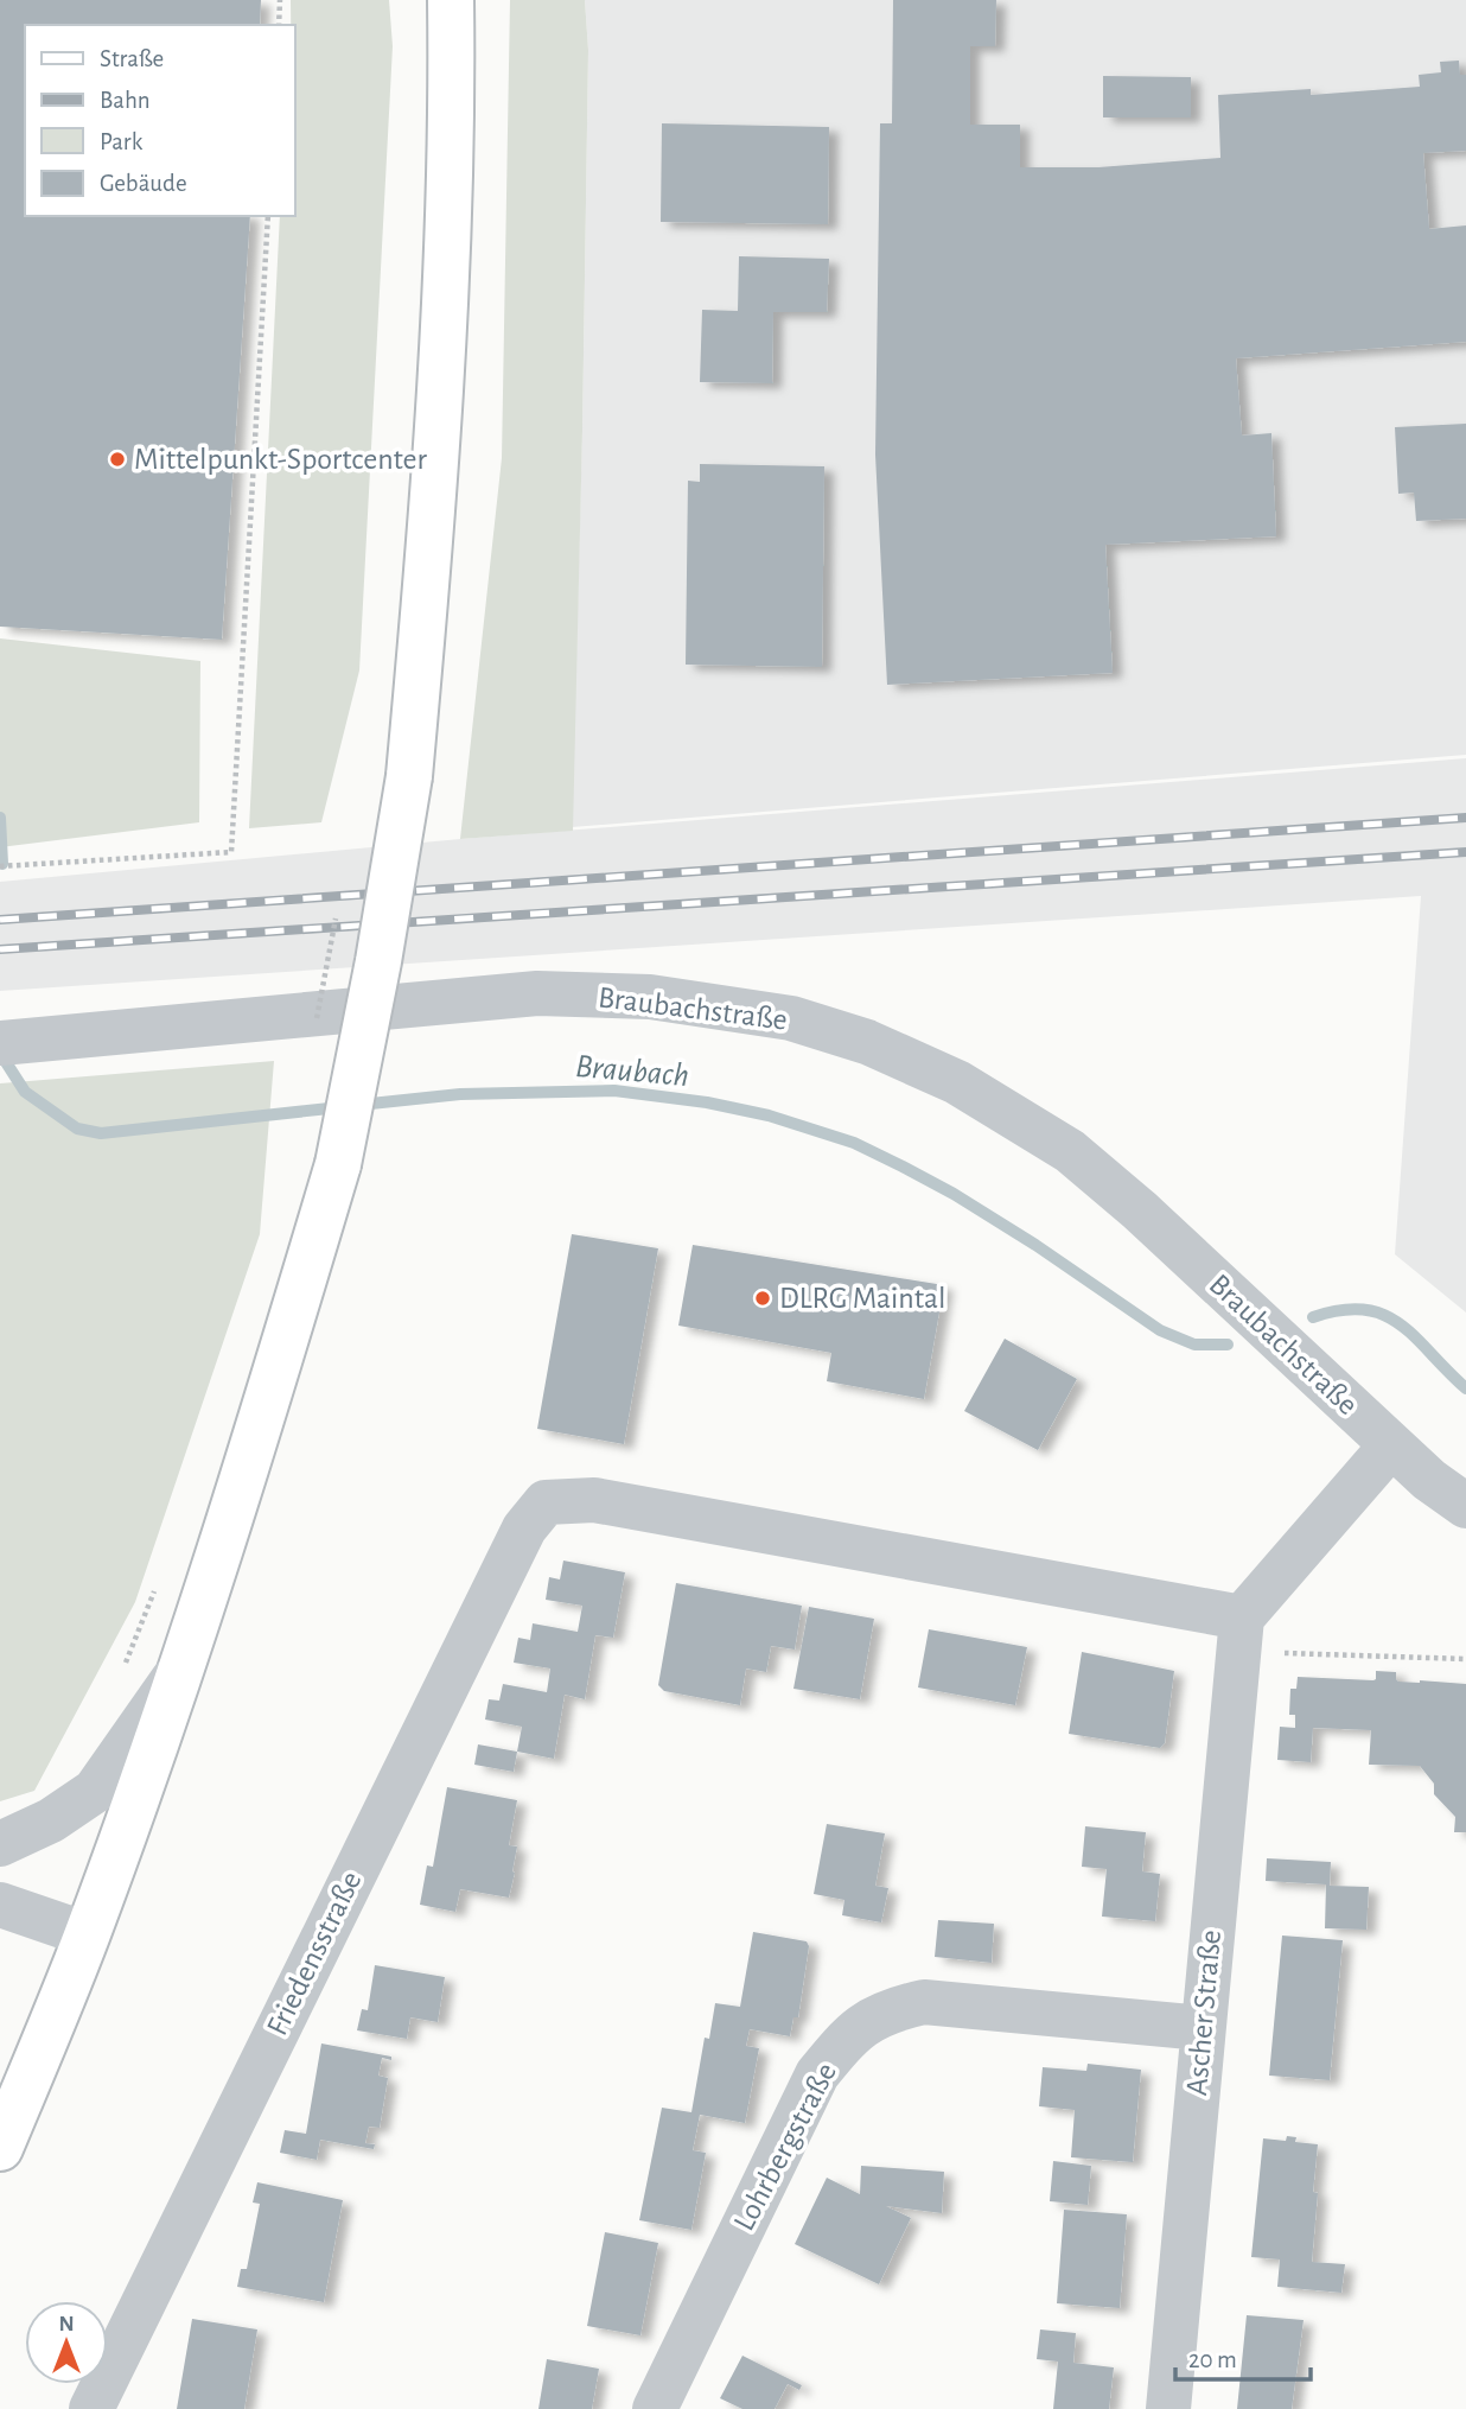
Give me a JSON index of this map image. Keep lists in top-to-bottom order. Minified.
{"streets":{"street":["Braubachstraße","Friedensstraße","Ascher Straße","Lohrbergstraße"]},"crossings":[["Friedensstraße","Ascher Straße"],["Ascher Straße","Lohrbergstraße"]],"water":["Braubach"],"places":["Mittelpunkt-Sportcenter","DLRG Maintal"],"legend":["Straße","Bahn","Park","Gebäude"],"scale_bar":"20 m","north":"top"}
